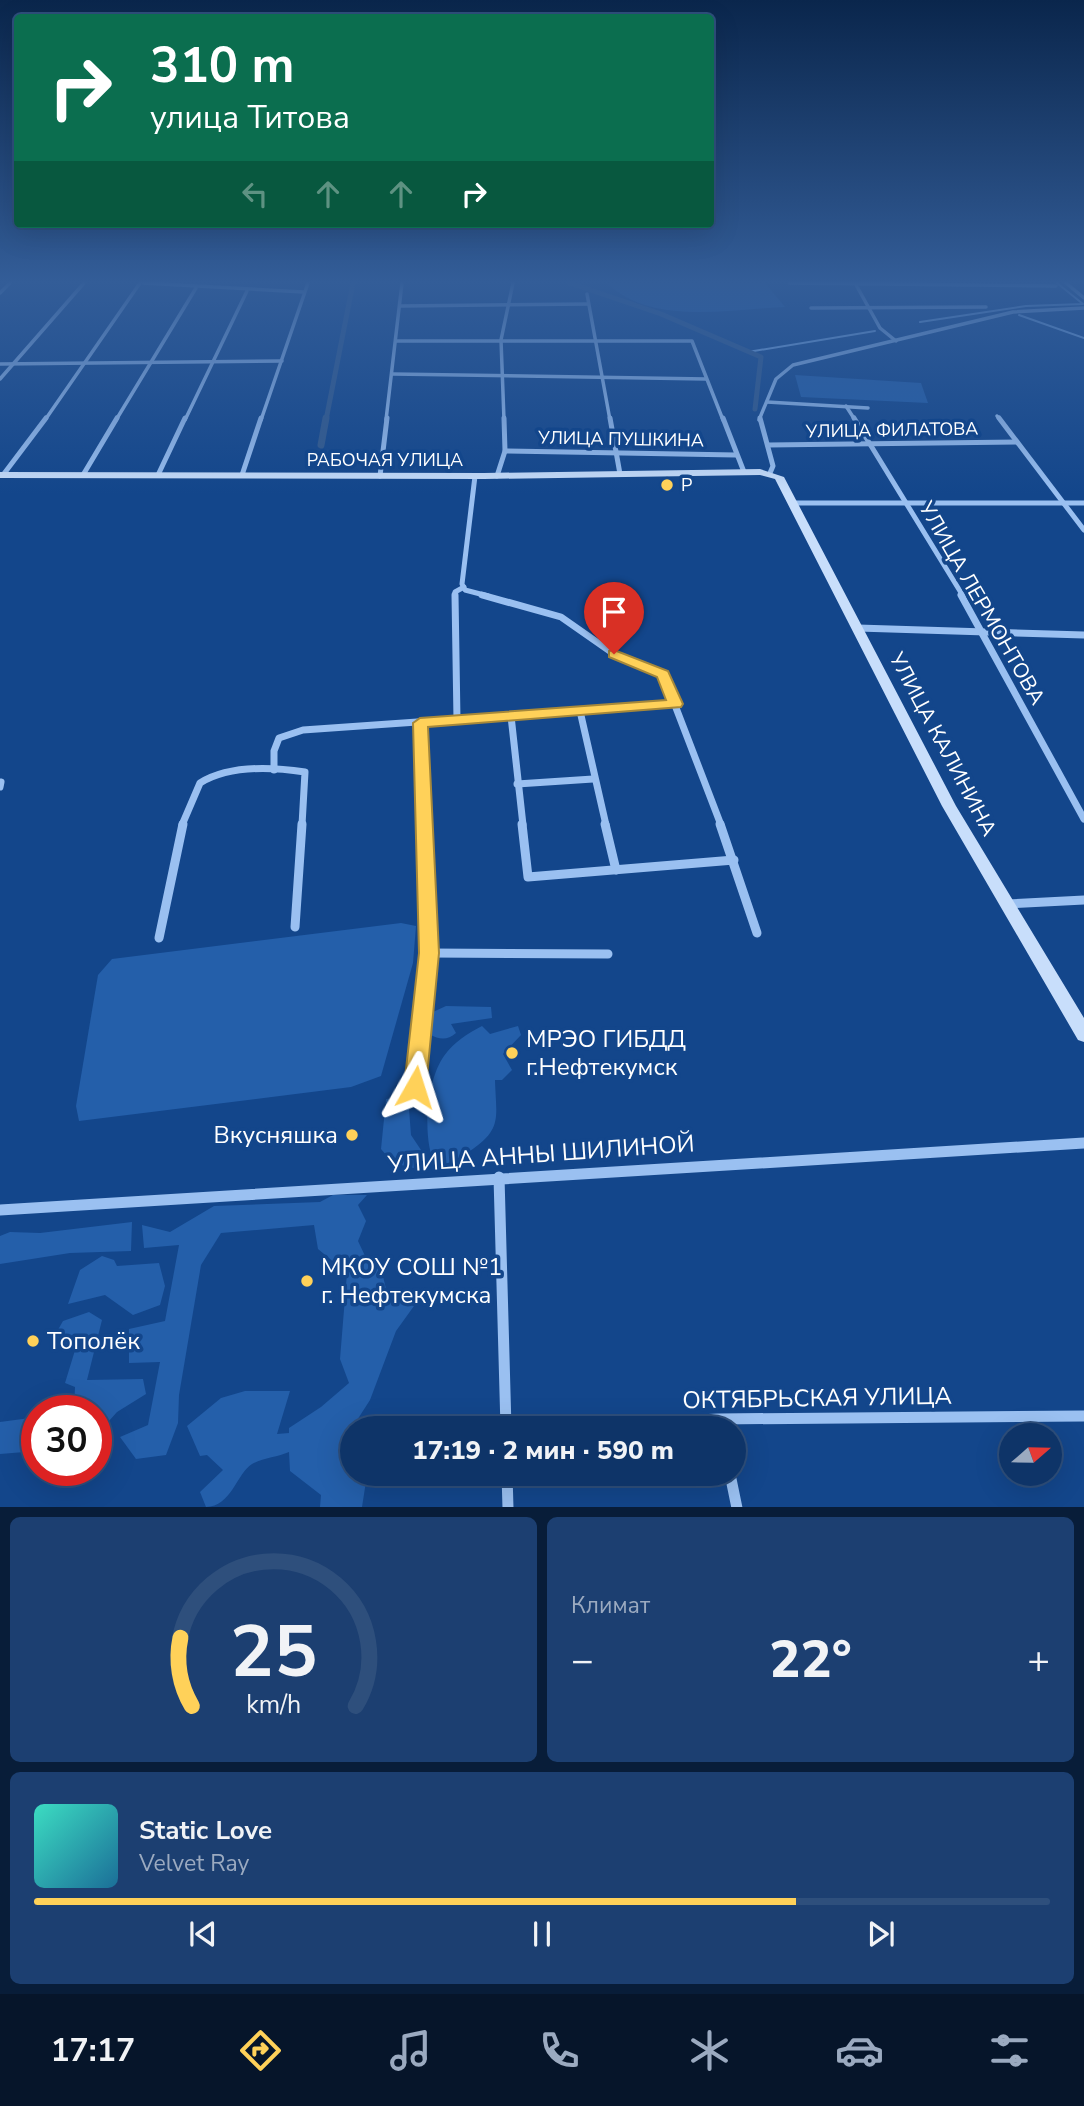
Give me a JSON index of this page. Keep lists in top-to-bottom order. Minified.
{"streets":{"street":["УЛИЦА ФИЛАТОВА","УЛИЦА ПУШКИНА","РАБОЧАЯ УЛИЦА","УЛИЦА ЛЕРМОНТОВА","УЛИЦА КАЛИНИНА","УЛИЦА АННЫ ШИЛИНОЙ","ОКТЯБРЬСКАЯ УЛИЦА"]},"crossings":[["УЛИЦА ФИЛАТОВА","УЛИЦА ЛЕРМОНТОВА"],["РАБОЧАЯ УЛИЦА","УЛИЦА КАЛИНИНА"]],"places":["Р","МРЭО ГИБДД г.Нефтекумск","Вкусняшка","МКОУ СОШ №1 г. Нефтекумска","Тополёк"],"north":"right","page":{"turn":["310 m","улица Титова"],"limit":"30","trip":"17:19 · 2 мин · 590 m","tile":"Климат","heat":["−","22°","+"],"song":["Static Love","Velvet Ray"],"tabs":"17:17","gauge":["25","km/h"]}}
